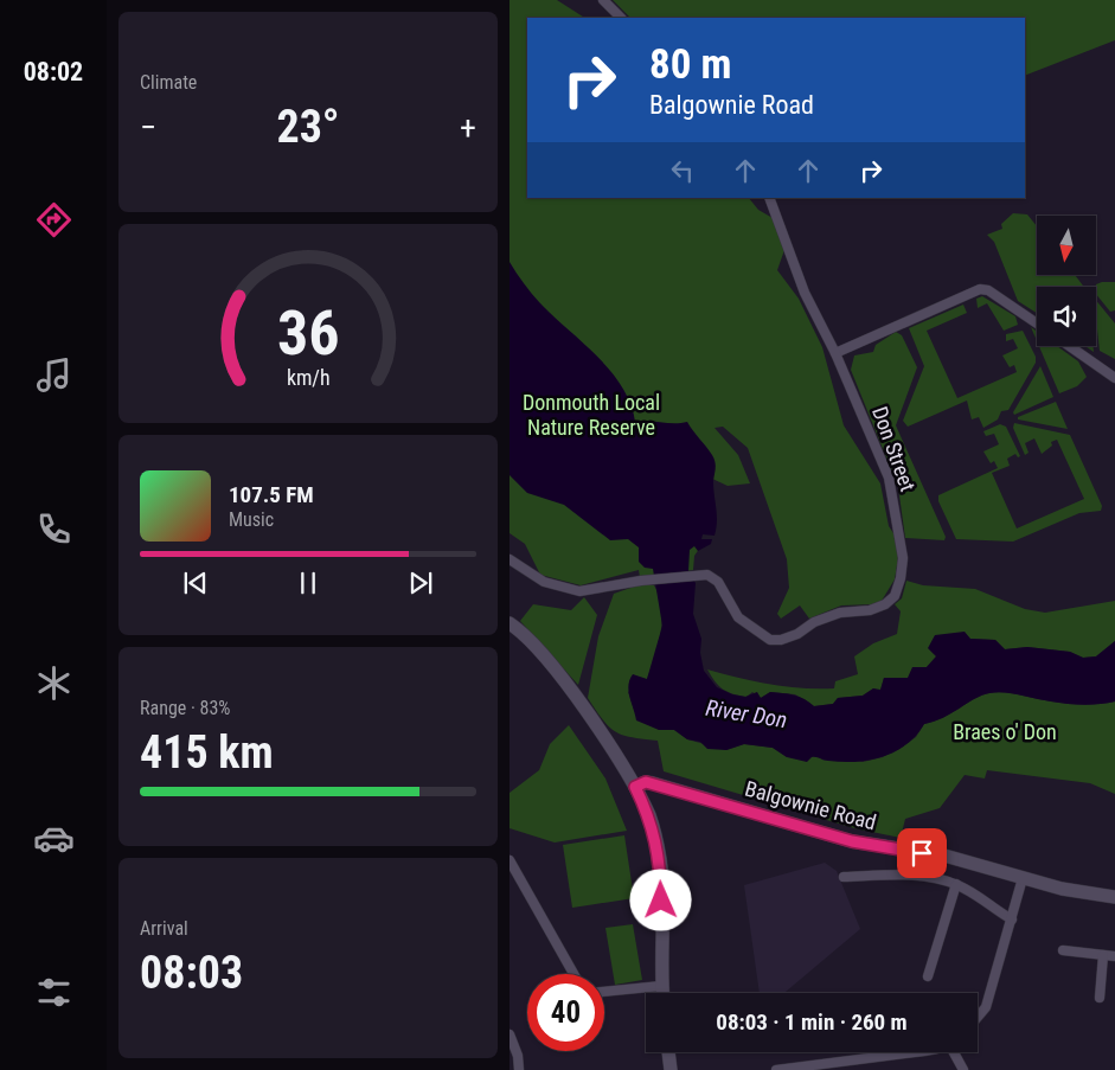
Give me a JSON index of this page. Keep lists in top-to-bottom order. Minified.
{"streets":{"street":["Don Street","Balgownie Road"]},"water":["River Don"],"parks":["Donmouth Local Nature Reserve","Braes o' Don"],"north":"bottom","page":{"tabs":"08:02","tile":["Climate",["Range · 83%","415 km"],["Arrival","08:03"]],"turn":["80 m","Balgownie Road"],"heat":["−","23°","+"],"song":["107.5 FM","Music"],"limit":"40","trip":"08:03 · 1 min · 260 m","gauge":["36","km/h"]}}
